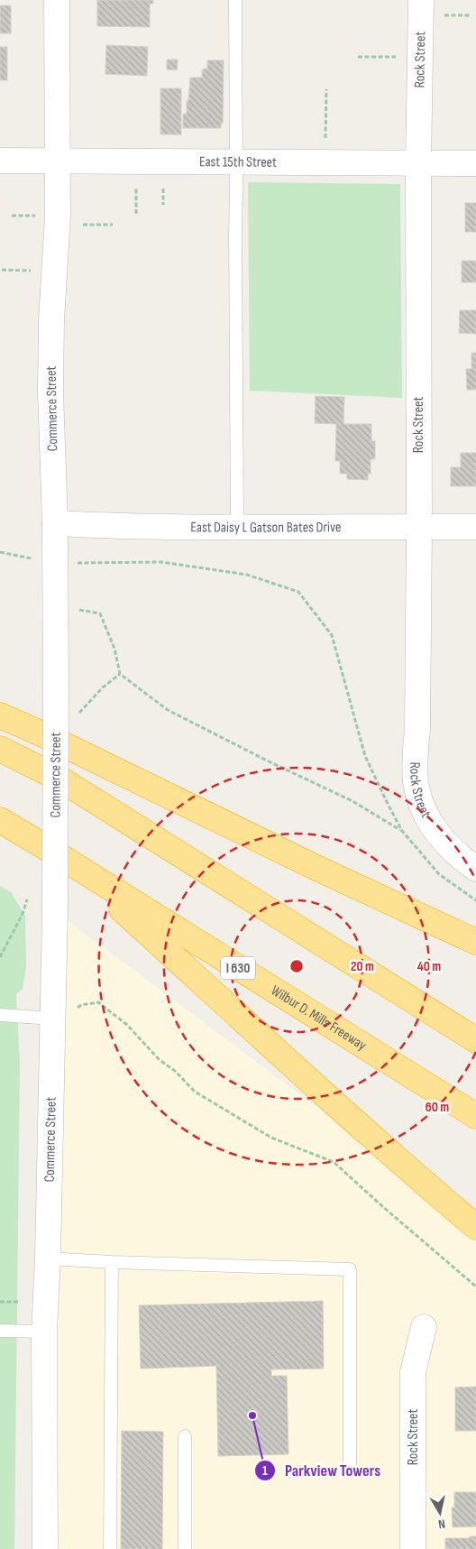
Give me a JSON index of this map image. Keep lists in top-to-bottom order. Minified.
{"streets":{"highway":["I 630","Wilbur D. Mills Freeway"],"street":["Rock Street","East 15th Street","Commerce Street","East Daisy L Gatson Bates Drive"]},"crossings":[["Rock Street","East 15th Street"],["Rock Street","East Daisy L Gatson Bates Drive"],["East 15th Street","Commerce Street"],["Commerce Street","East Daisy L Gatson Bates Drive"]],"places":["Parkview Towers"],"north":"bottom","rings":["20 m","40 m","60 m"]}
